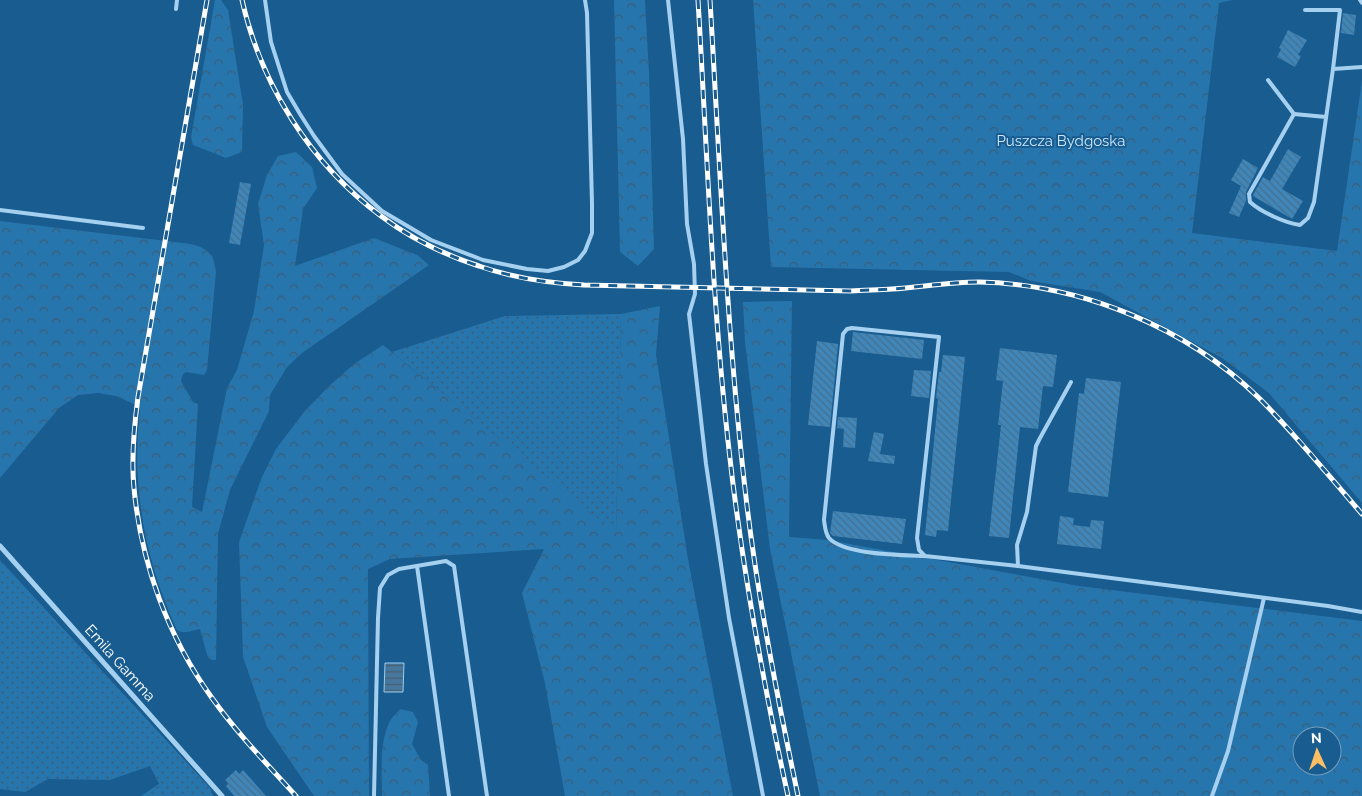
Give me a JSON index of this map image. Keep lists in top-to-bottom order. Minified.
{"streets":{"street":["Emila Gamma"]},"parks":["Puszcza Bydgoska"],"north":"top"}
